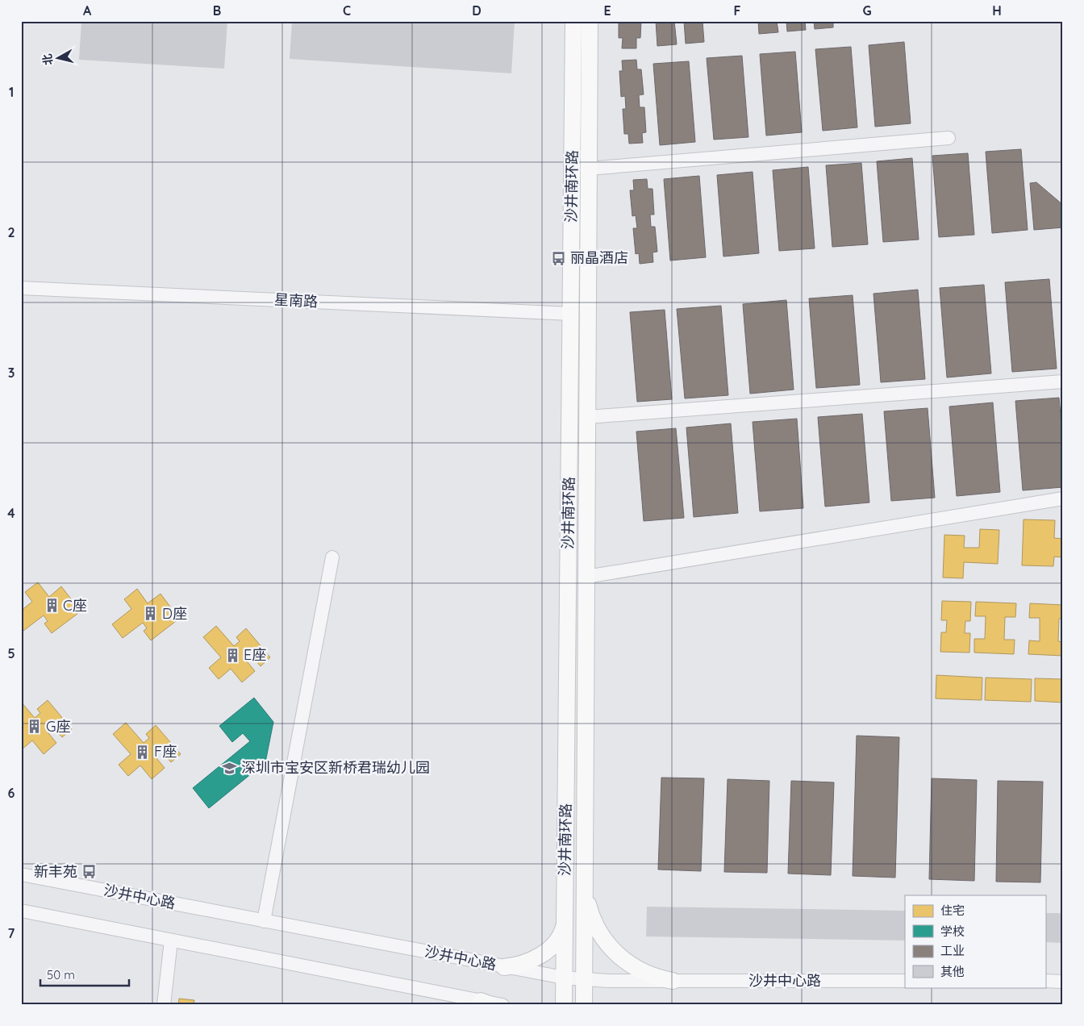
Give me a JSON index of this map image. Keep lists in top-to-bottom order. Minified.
{"streets":{"main road":["沙井南环路"],"street":["星南路","沙井中心路"]},"crossings":[["沙井南环路","星南路"],["沙井南环路","沙井中心路"]],"places":{"bus stop":["丽晶酒店","新丰苑"],"building":["C座","D座","E座","G座","F座"],"school or university":["深圳市宝安区新桥君瑞幼儿园"]},"legend":["住宅","学校","工业","其他"],"scale_bar":"50 m","north":"left","grid":{"columns":["A","B","C","D","E","F","G","H"],"rows":["1","2","3","4","5","6","7"]}}
